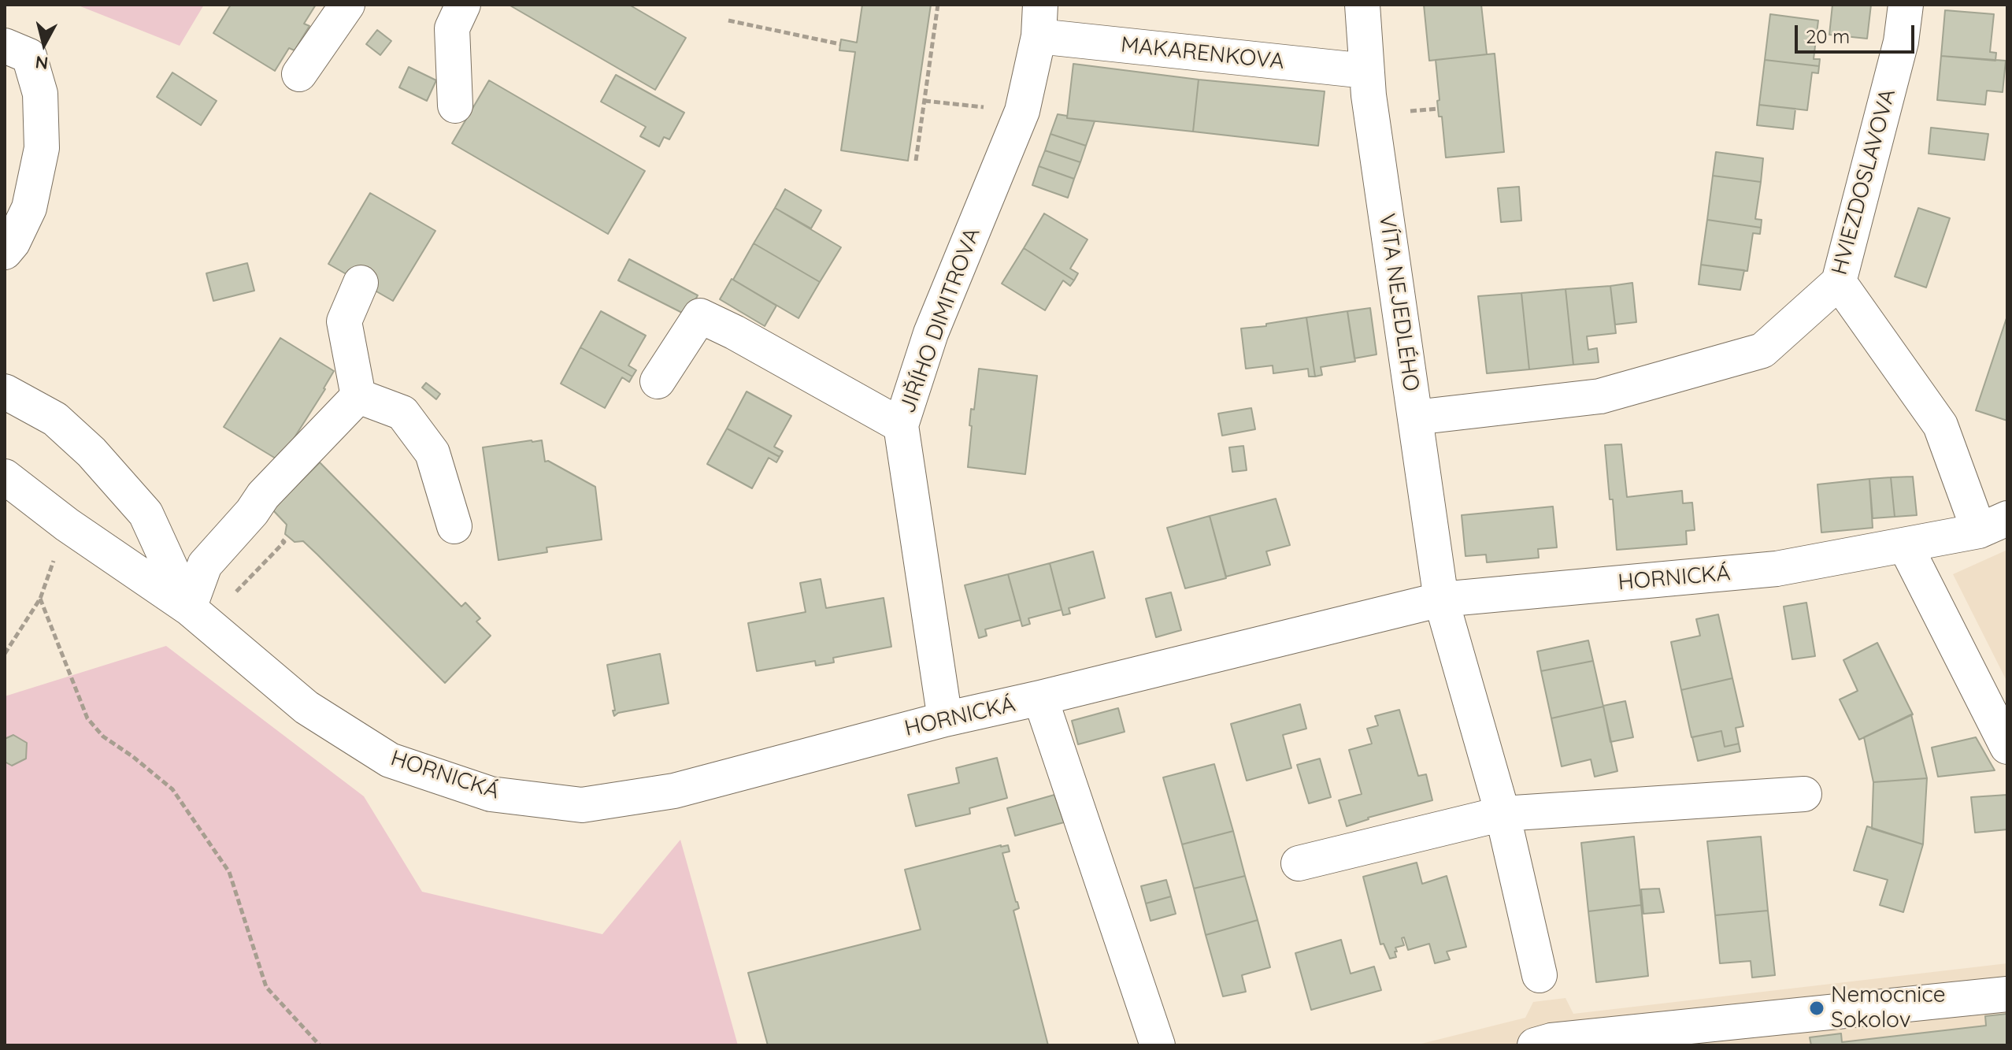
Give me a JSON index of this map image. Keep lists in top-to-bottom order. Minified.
{"streets":{"street":["MAKARENKOVA","HVIEZDOSLAVOVA","VÍTA NEJEDLÉHO","JIŘÍHO DIMITROVA","HORNICKÁ"]},"crossings":[["MAKARENKOVA","VÍTA NEJEDLÉHO"],["MAKARENKOVA","JIŘÍHO DIMITROVA"],["HVIEZDOSLAVOVA","VÍTA NEJEDLÉHO"],["VÍTA NEJEDLÉHO","HORNICKÁ"],["JIŘÍHO DIMITROVA","HORNICKÁ"]],"places":["Nemocnice Sokolov"],"scale_bar":"20 m","north":"bottom"}
